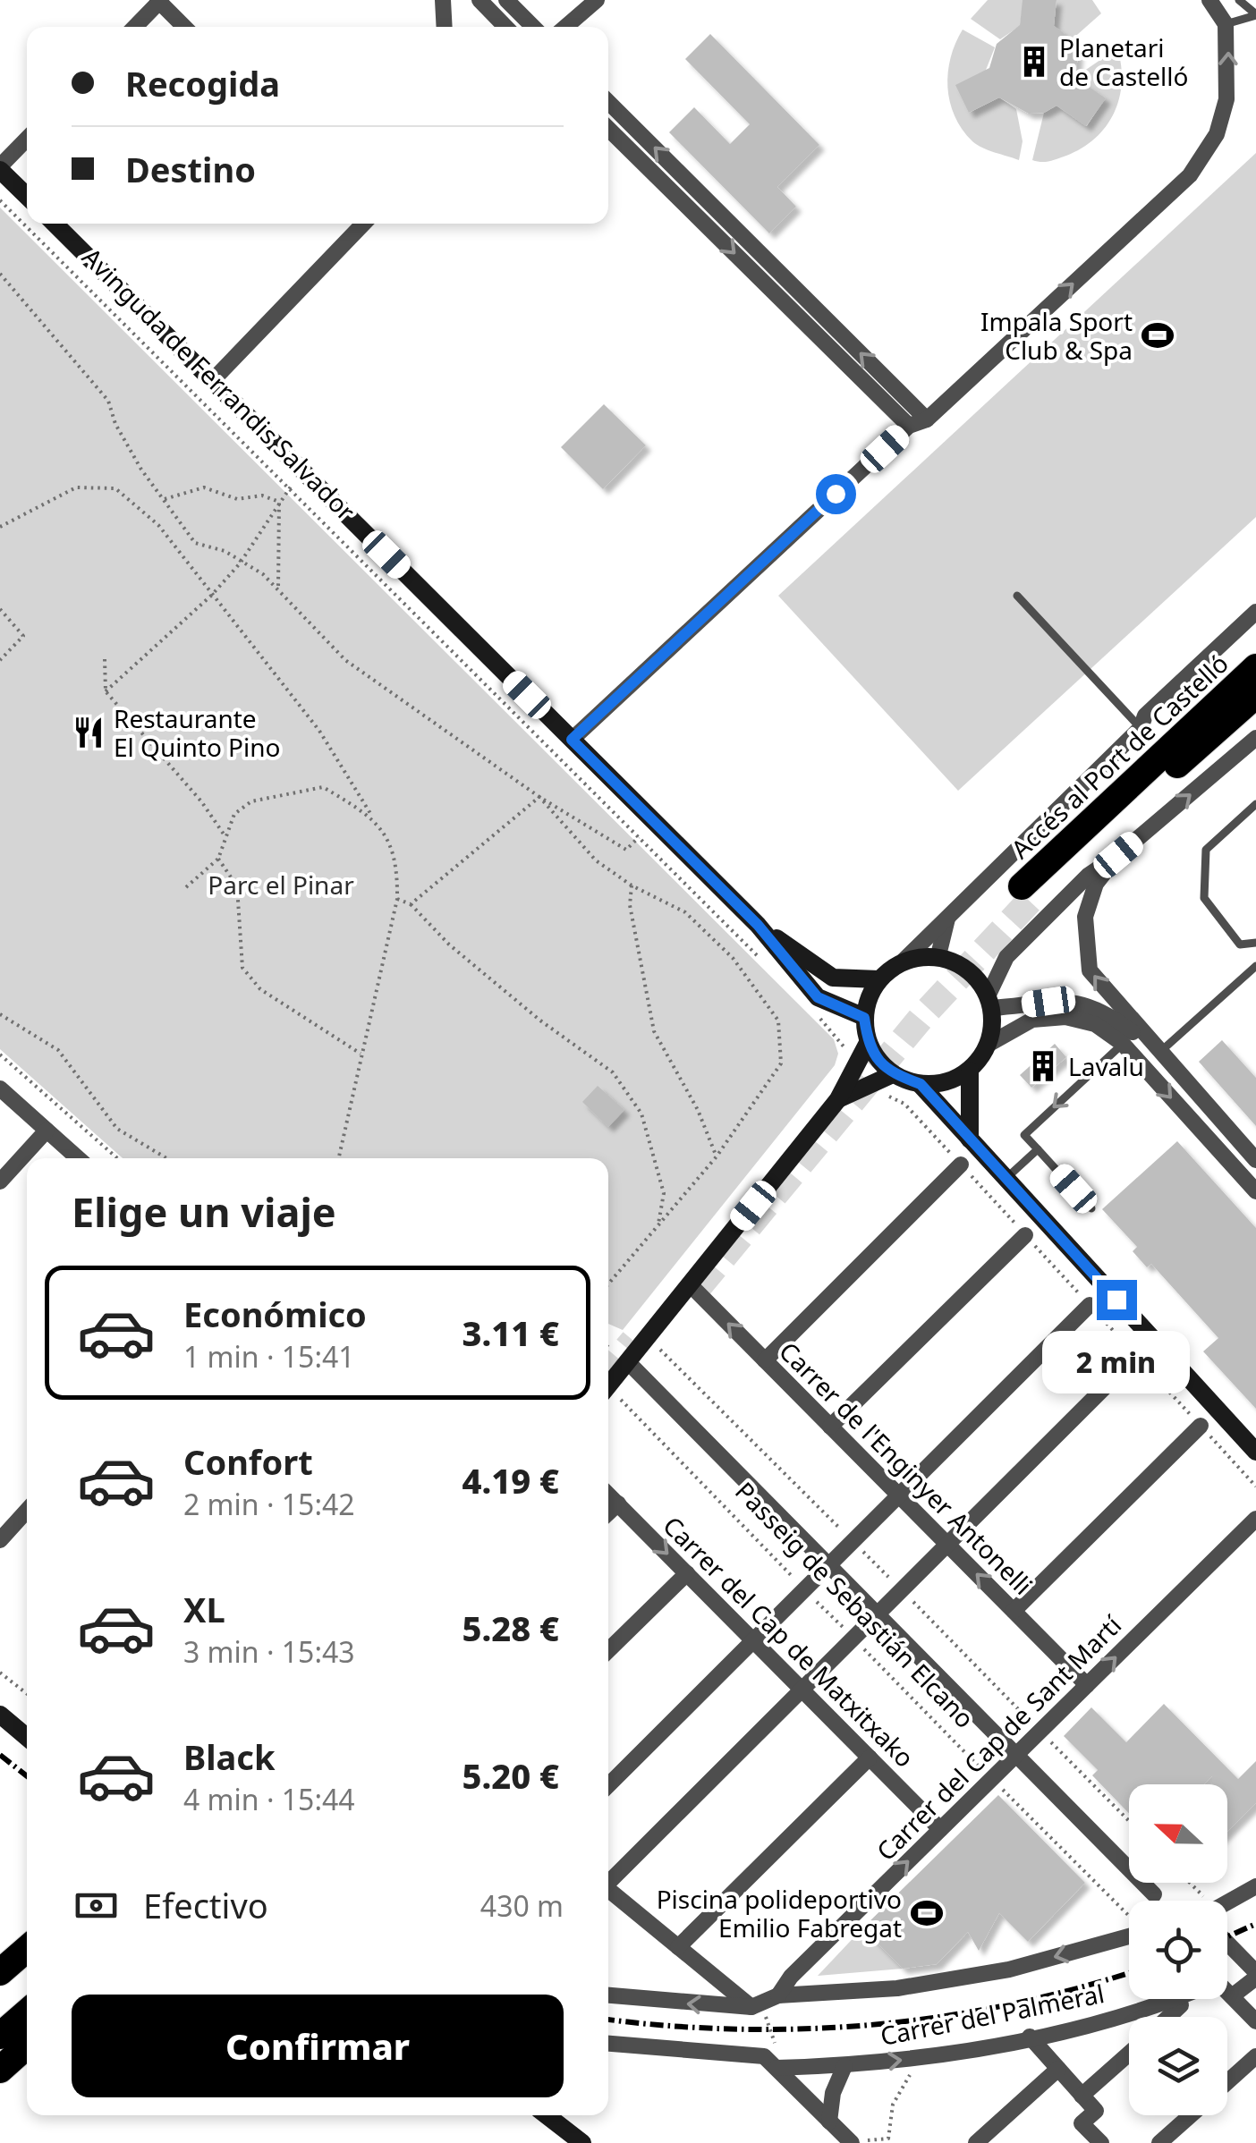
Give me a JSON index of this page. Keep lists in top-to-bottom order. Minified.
{"streets":{"highway":["Accés al Port de Castelló"],"street":["Avinguda de Ferrandis Salvador","Carrer de l'Enginyer Antonelli","Passeig de Sebastián Elcano","Carrer del Cap de Matxitxako","Carrer del Cap de Sant Martí","Carrer del Palmeral"]},"crossings":[["Carrer de l'Enginyer Antonelli","Carrer del Cap de Sant Martí"],["Passeig de Sebastián Elcano","Carrer del Cap de Sant Martí"],["Carrer del Cap de Matxitxako","Carrer del Cap de Sant Martí"],["Carrer del Cap de Sant Martí","Carrer del Palmeral"]],"one_way":["Carrer de l'Enginyer Antonelli"],"parks":["Parc el Pinar"],"places":{"building":["Planetari de Castelló","Lavalu"],"sports":["Impala Sport Club & Spa","Piscina polideportivo Emilio Fabregat"],"restaurant":["Restaurante El Quinto Pino"]},"north":"left","page":{"banner":["Recogida","Destino"],"heading":"Elige un viaje","list":[{"name":"Económico","note":"1 min · 15:41","value":"3.11 €"},{"name":"Confort","note":"2 min · 15:42","value":"4.19 €"},{"name":"XL","note":"3 min · 15:43","value":"5.28 €"},{"name":"Black","note":"4 min · 15:44","value":"5.20 €"}],"bubble":"2 min","pay":["Efectivo","430 m"],"buttons":"Confirmar"}}
